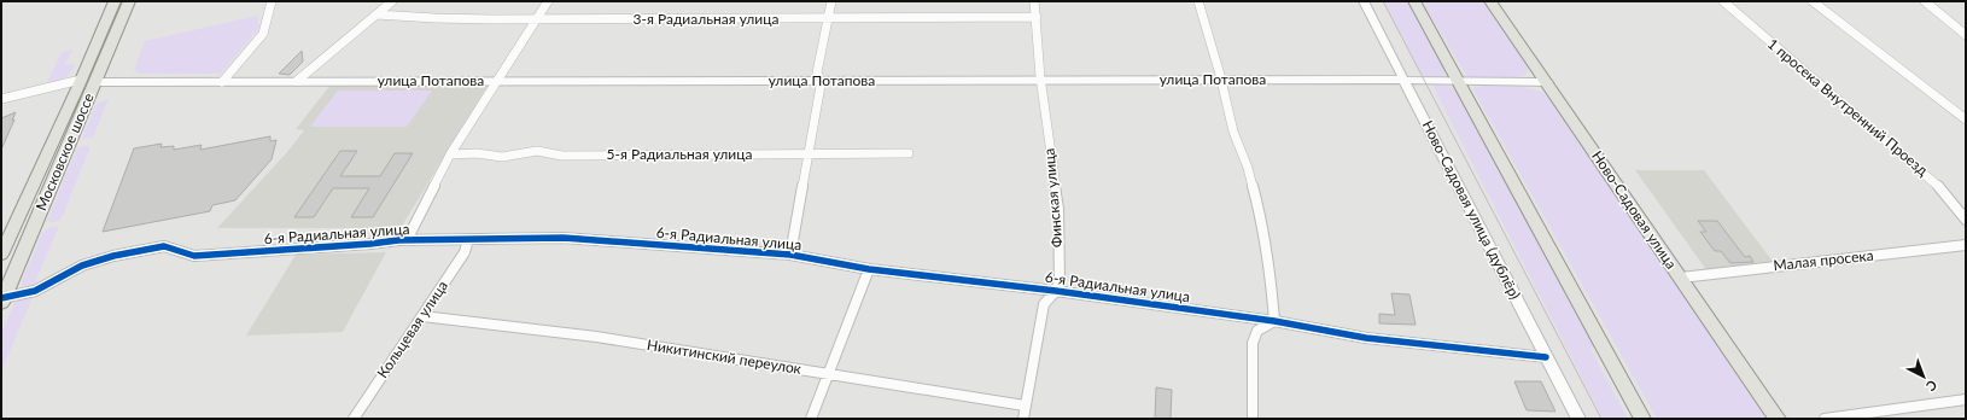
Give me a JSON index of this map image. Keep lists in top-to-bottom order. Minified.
{"streets":{"main road":["Московское шоссе","Ново-Садовая улица"],"street":["3-я Радиальная улица","улица Потапова","1 просека Внутренний Проезд","5-я Радиальная улица","Финская улица","Ново-Садовая улица (дублёр)","6-я Радиальная улица","Малая просека","Кольцевая улица","Никитинский переулок"]},"crossings":[["3-я Радиальная улица","Финская улица"],["улица Потапова","Московское шоссе"],["улица Потапова","Финская улица"],["улица Потапова","Ново-Садовая улица (дублёр)"],["улица Потапова","Ново-Садовая улица"],["Московское шоссе","6-я Радиальная улица"],["Финская улица","6-я Радиальная улица"],["Финская улица","Никитинский переулок"],["Ново-Садовая улица (дублёр)","6-я Радиальная улица"],["Ново-Садовая улица","Малая просека"],["6-я Радиальная улица","Кольцевая улица"],["Кольцевая улица","Никитинский переулок"]],"north":"bottom right"}
